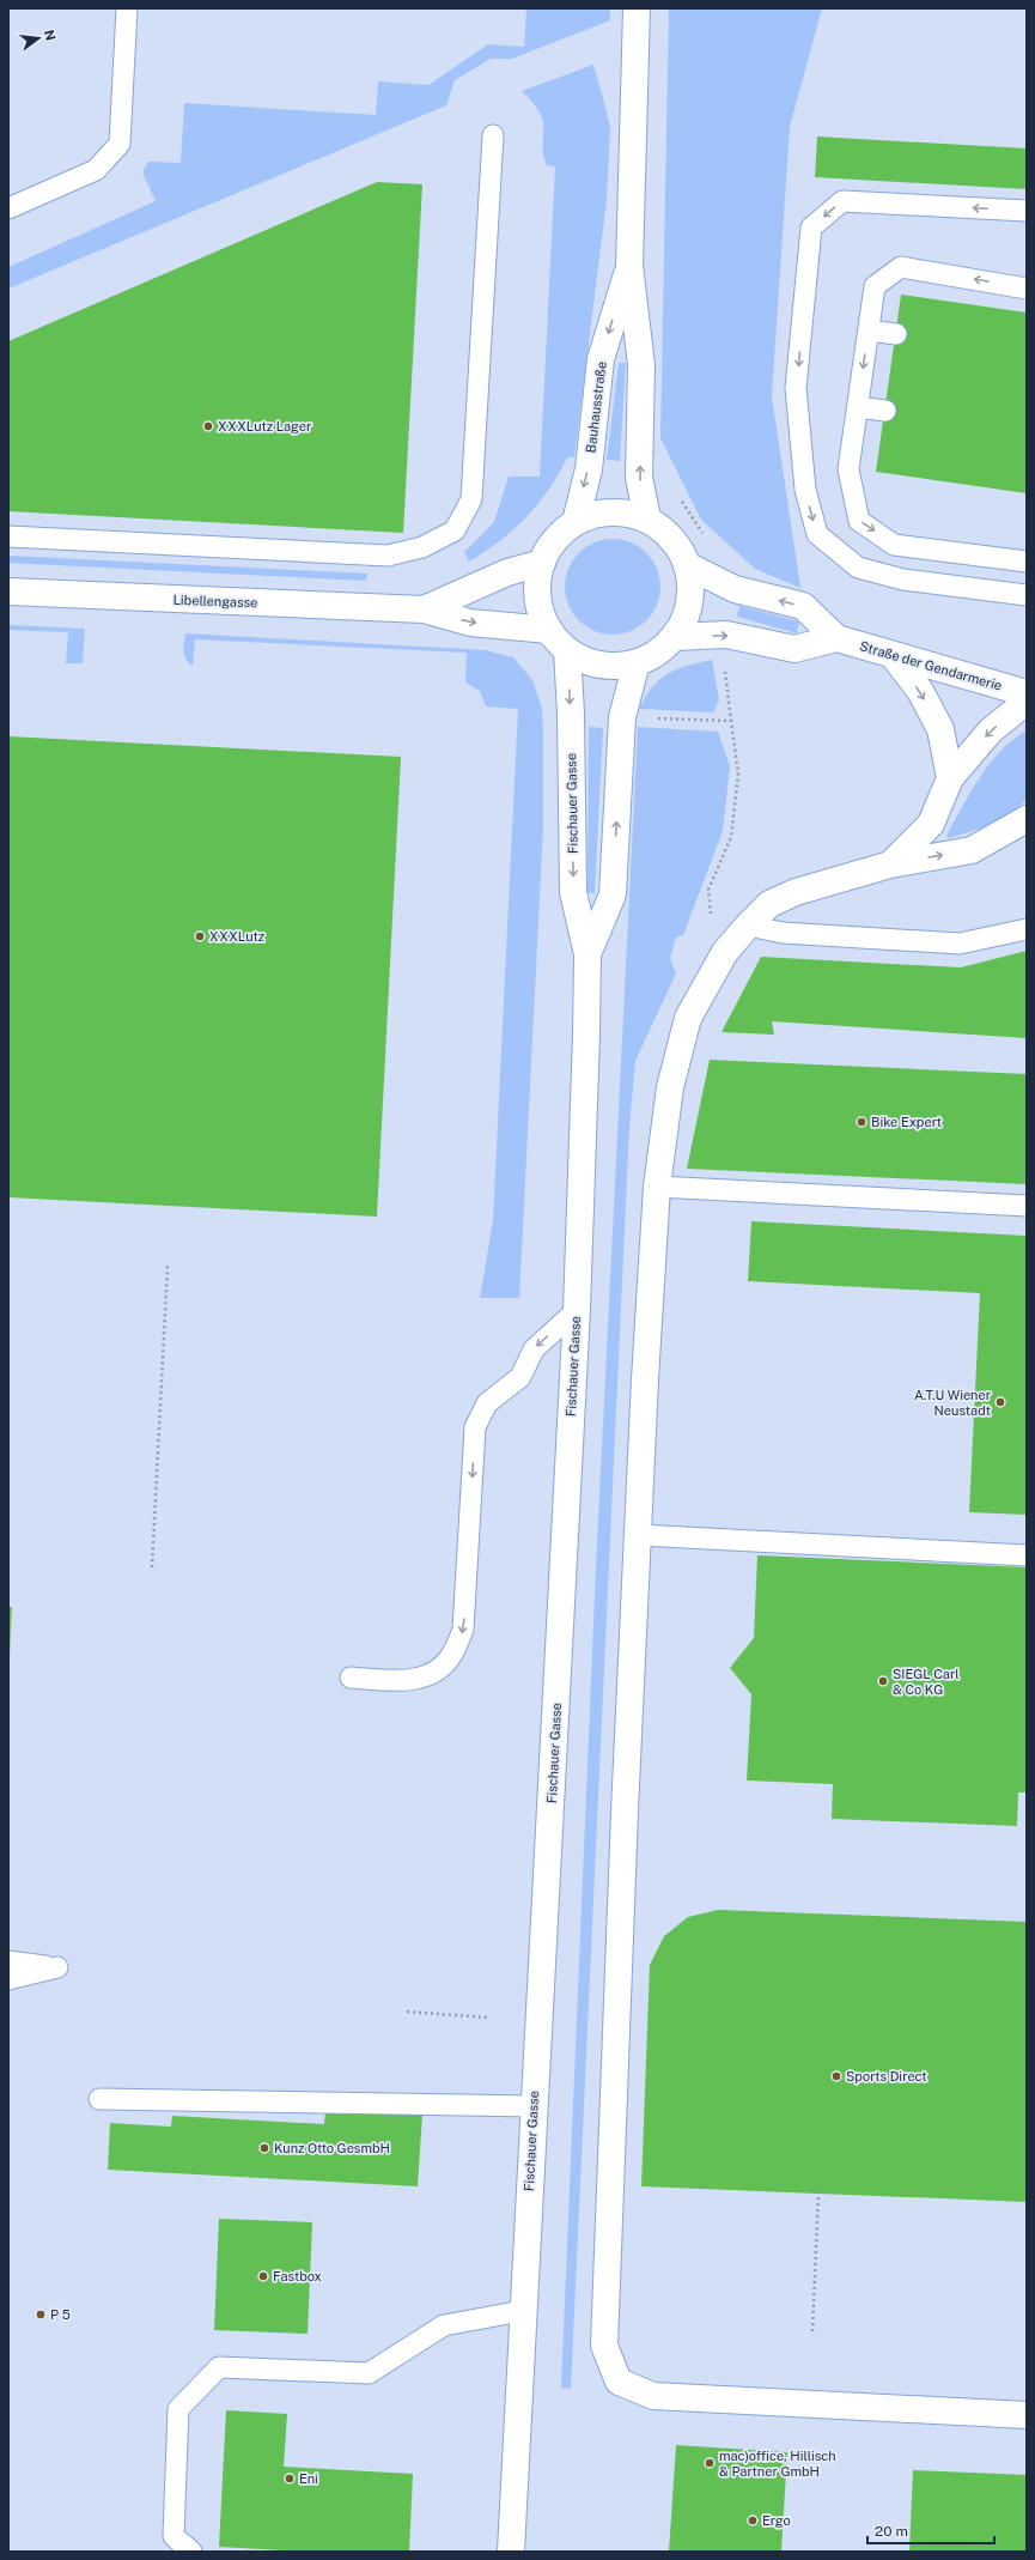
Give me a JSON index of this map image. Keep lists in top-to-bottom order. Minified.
{"streets":{"street":["Bauhausstraße","Libellengasse","Straße der Gendarmerie","Fischauer Gasse"]},"crossings":[["Bauhausstraße","Libellengasse"],["Bauhausstraße","Straße der Gendarmerie"],["Bauhausstraße","Fischauer Gasse"],["Libellengasse","Straße der Gendarmerie"],["Libellengasse","Fischauer Gasse"],["Straße der Gendarmerie","Fischauer Gasse"]],"one_way":["Straße der Gendarmerie"],"places":["XXXLutz Lager","XXXLutz","Bike Expert","A.T.U Wiener Neustadt","SIEGL Carl & Co KG","Sports Direct","Kunz Otto GesmbH","Fastbox","P 5","mac)office, Hillisch & Partner GmbH","Eni","Ergo"],"scale_bar":"20 m","north":"right"}
